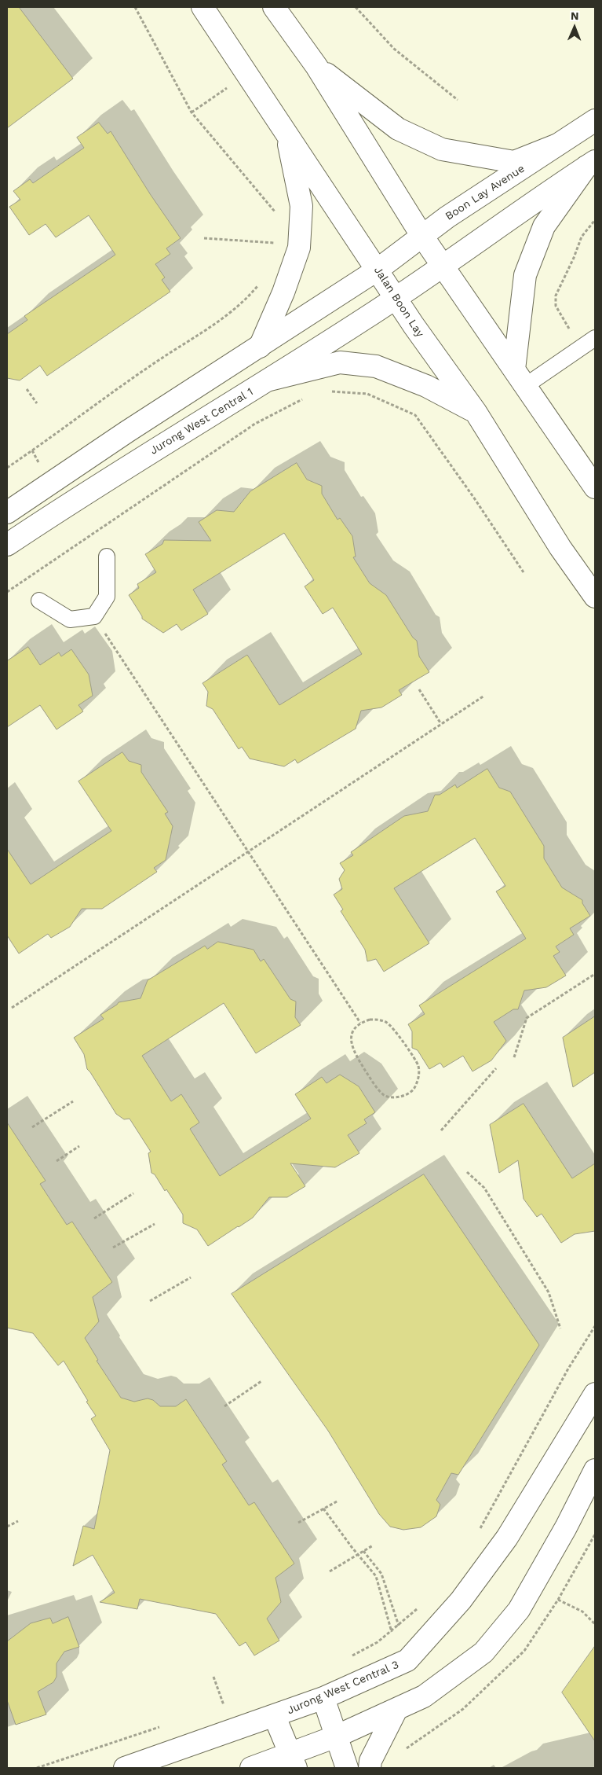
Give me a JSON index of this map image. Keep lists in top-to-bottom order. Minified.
{"streets":{"street":["Boon Lay Avenue","Jalan Boon Lay","Jurong West Central 1","Jurong West Central 3"]},"crossings":[["Boon Lay Avenue","Jalan Boon Lay"],["Jalan Boon Lay","Jurong West Central 1"]],"north":"top"}
